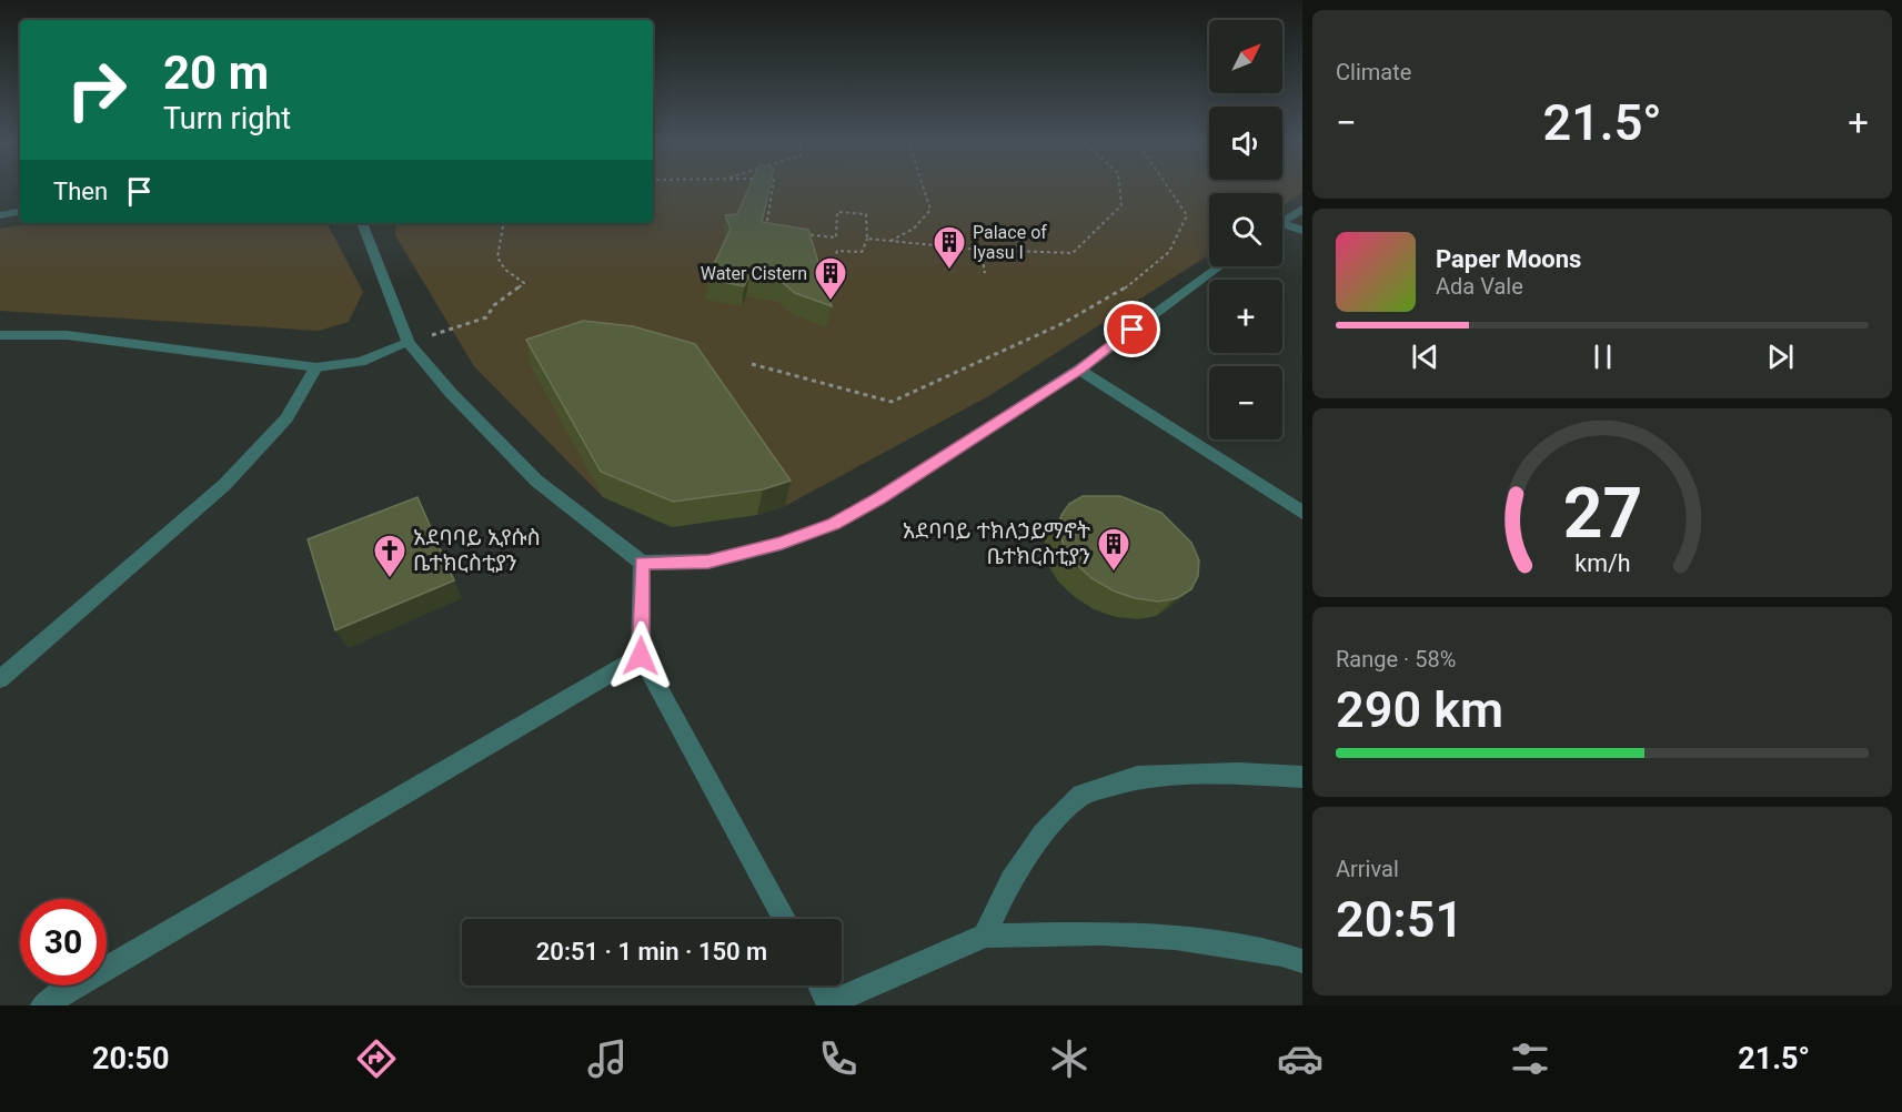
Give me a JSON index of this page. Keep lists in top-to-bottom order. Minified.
{"places":{"building":["Palace of Iyasu I","Water Cistern","አደባባይ ተክለኃይማኖት ቤተክርስቲያን"],"church":["አደባባይ ኢየሱስ ቤተክርስቲያን"]},"north":"top right","page":{"tile":["Climate",["Range · 58%","290 km"],["Arrival","20:51"]],"map_buttons":["+","−"],"turn":["20 m","Turn right"],"heat":["−","21.5°","+"],"then":"Then","song":["Paper Moons","Ada Vale"],"limit":"30","trip":"20:51 · 1 min · 150 m","tabs":["20:50","21.5°"],"gauge":["27","km/h"]}}
